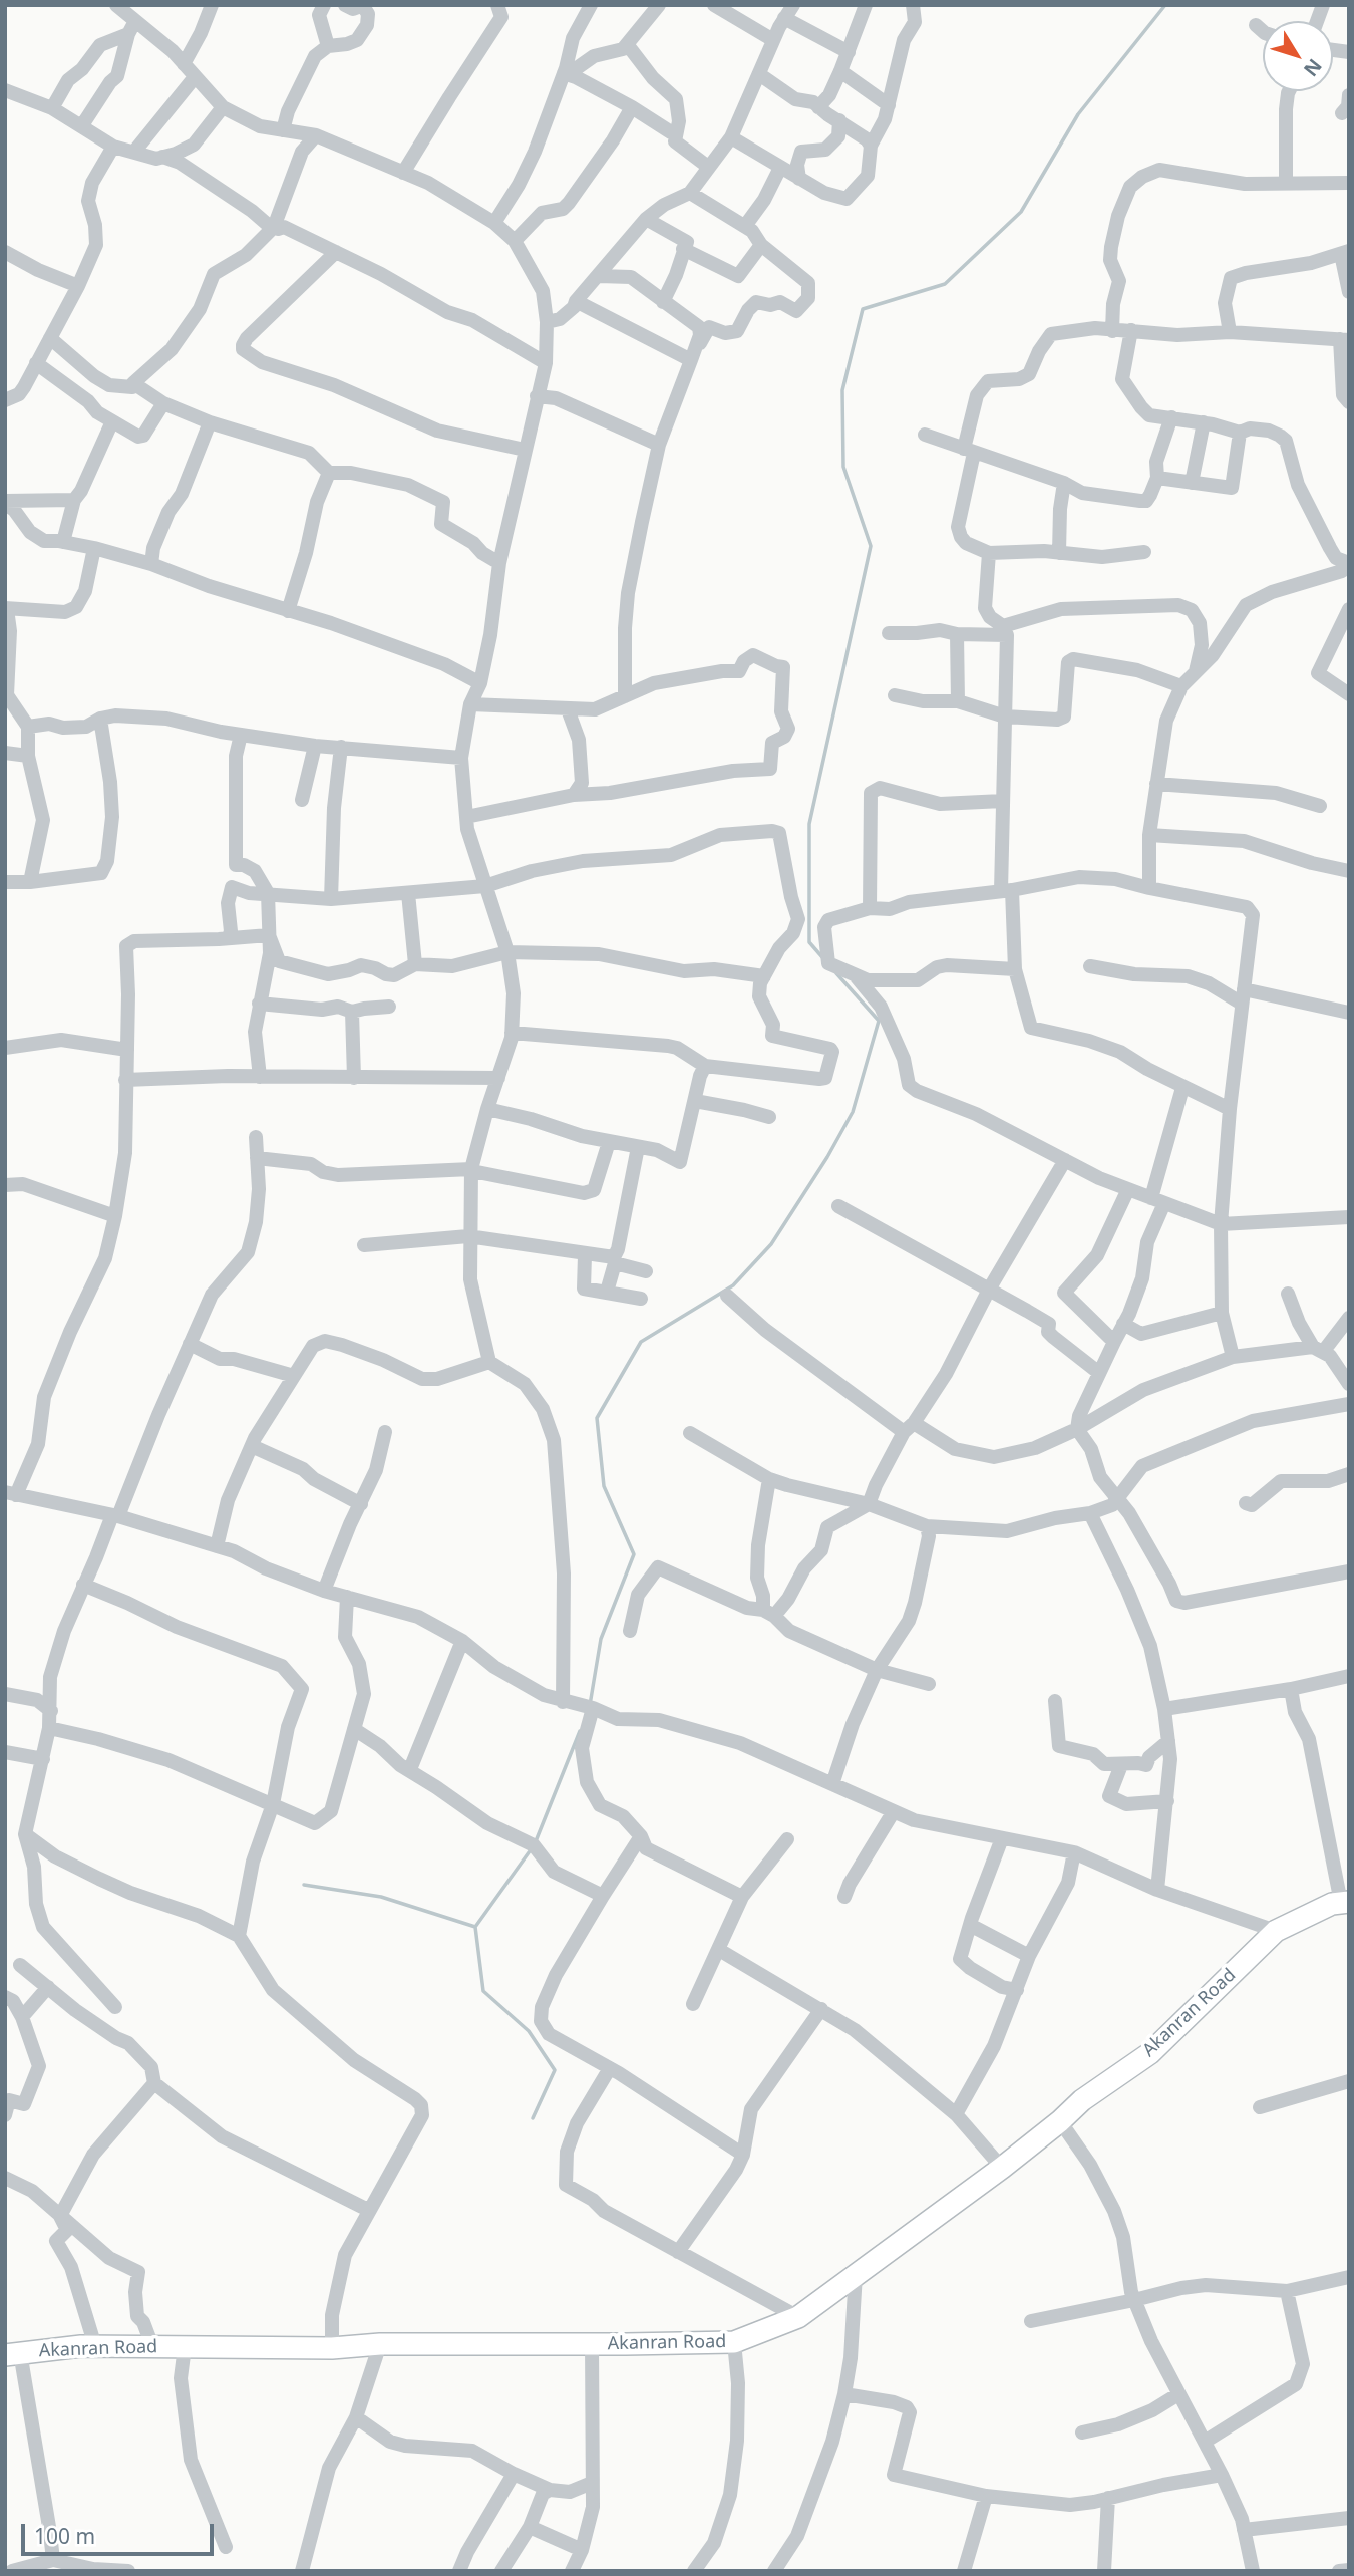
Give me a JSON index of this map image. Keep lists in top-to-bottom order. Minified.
{"streets":{"main road":["Akanran Road"]},"scale_bar":"100 m","north":"bottom right"}
